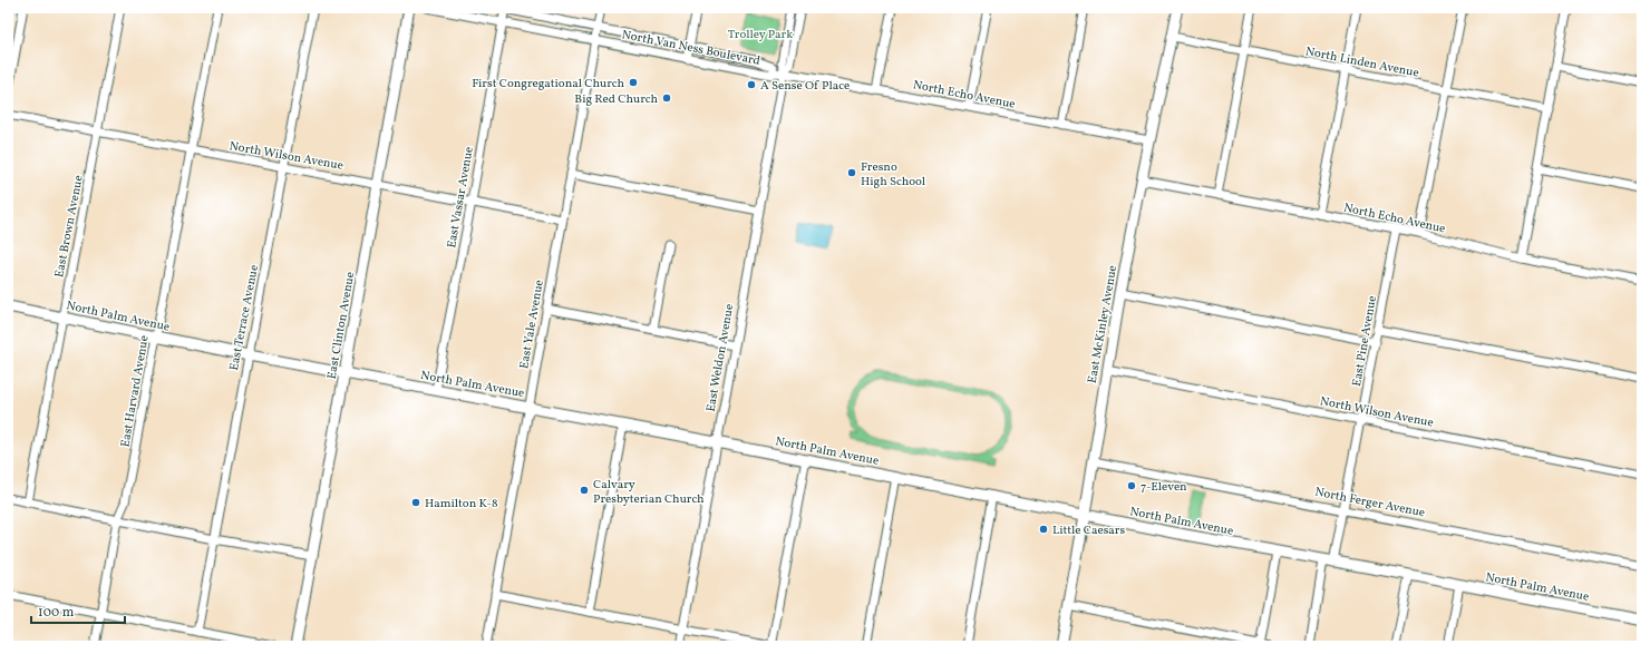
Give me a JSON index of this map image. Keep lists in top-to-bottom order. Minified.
{"streets":{"main road":["North Palm Avenue","East McKinley Avenue","East Clinton Avenue"],"street":["North Van Ness Boulevard","North Linden Avenue","North Echo Avenue","North Wilson Avenue","East Vassar Avenue","East Brown Avenue","East Terrace Avenue","East Yale Avenue","East Pine Avenue","East Weldon Avenue","East Harvard Avenue","North Ferger Avenue"]},"crossings":[["North Van Ness Boulevard","North Echo Avenue"],["North Van Ness Boulevard","East Vassar Avenue"],["North Van Ness Boulevard","East Yale Avenue"],["North Linden Avenue","East McKinley Avenue"],["North Echo Avenue","East McKinley Avenue"],["North Echo Avenue","East Pine Avenue"],["North Echo Avenue","East Weldon Avenue"],["North Wilson Avenue","East Vassar Avenue"],["North Wilson Avenue","East Brown Avenue"],["North Wilson Avenue","East Terrace Avenue"],["North Wilson Avenue","East Yale Avenue"],["North Wilson Avenue","East McKinley Avenue"],["North Wilson Avenue","East Clinton Avenue"],["North Wilson Avenue","East Pine Avenue"],["North Wilson Avenue","East Harvard Avenue"],["East Vassar Avenue","North Palm Avenue"],["East Brown Avenue","North Palm Avenue"],["North Palm Avenue","East Terrace Avenue"],["North Palm Avenue","East Yale Avenue"],["North Palm Avenue","East McKinley Avenue"],["North Palm Avenue","East Clinton Avenue"],["North Palm Avenue","East Pine Avenue"],["North Palm Avenue","East Weldon Avenue"],["North Palm Avenue","East Harvard Avenue"],["East McKinley Avenue","North Ferger Avenue"],["East Pine Avenue","North Ferger Avenue"]],"parks":["Trolley Park"],"places":["First Congregational Church","A Sense Of Place","Big Red Church","Fresno High School","7-Eleven","Calvary Presbyterian Church","Hamilton K-8","Little Caesars"],"scale_bar":"100 m"}
